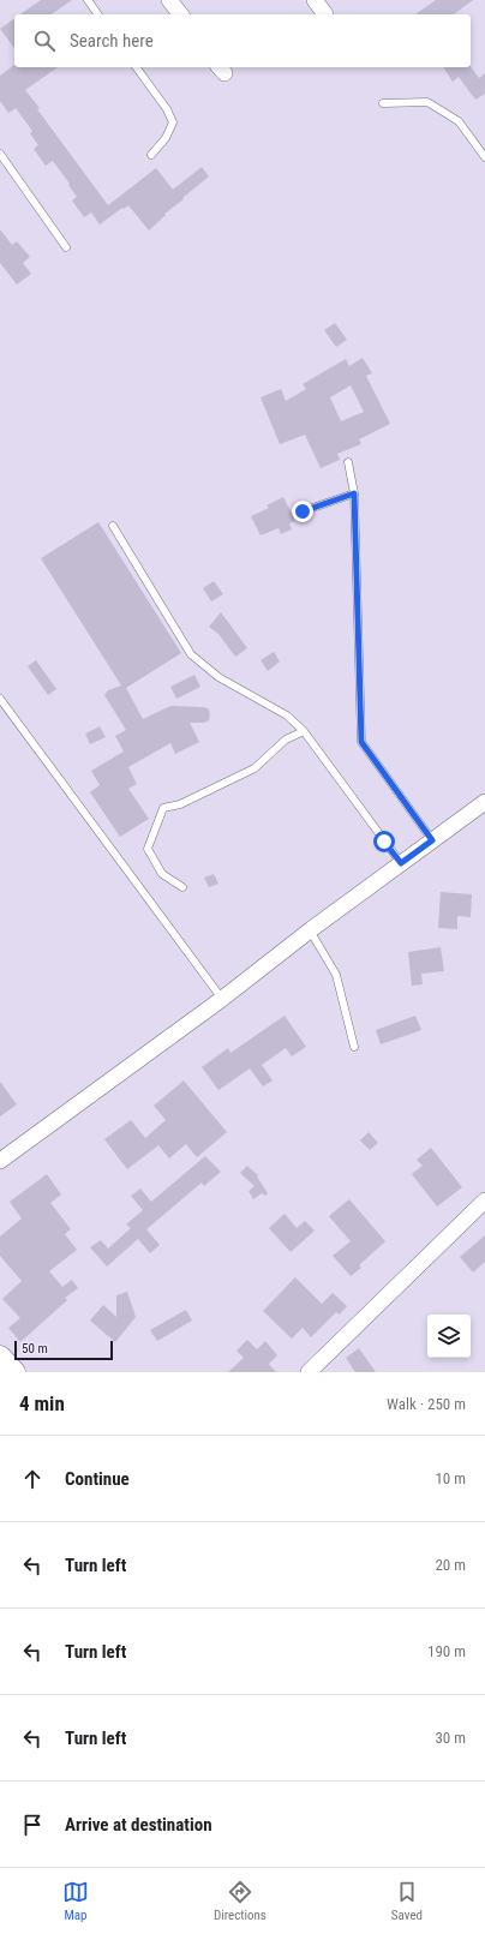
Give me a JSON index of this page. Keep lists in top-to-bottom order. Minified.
{"scale_bar":"50 m","page":{"search":"Search here","scale":"50 m","heading":["4 min","Walk · 250 m"],"list":[["Continue","10 m"],["Turn left","20 m"],["Turn left","190 m"],["Turn left","30 m"],"Arrive at destination"],"nav":["Map","Directions","Saved"]}}
